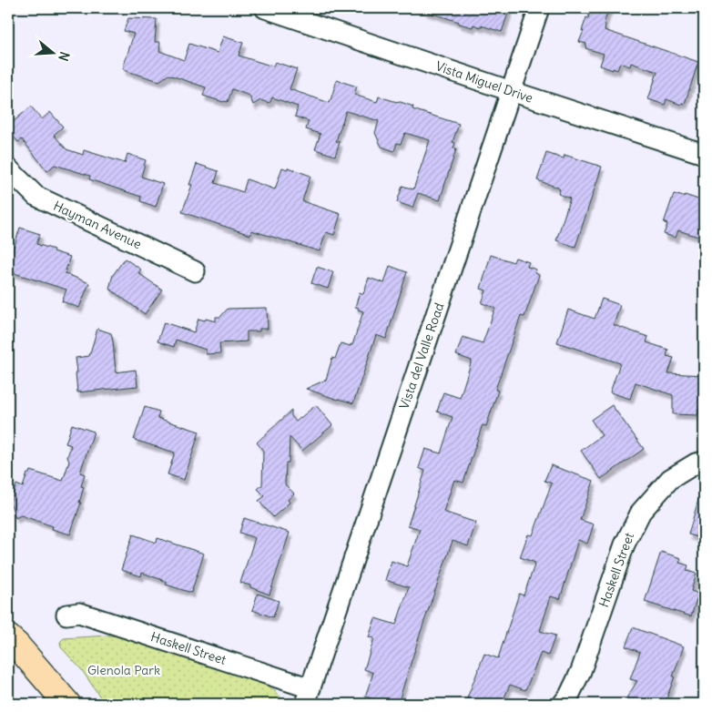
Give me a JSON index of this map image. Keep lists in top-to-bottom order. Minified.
{"streets":{"street":["Vista Miguel Drive","Hayman Avenue","Vista del Valle Road","Haskell Street"]},"crossings":[["Vista Miguel Drive","Vista del Valle Road"],["Vista del Valle Road","Haskell Street"]],"parks":["Glenola Park"],"north":"right"}
